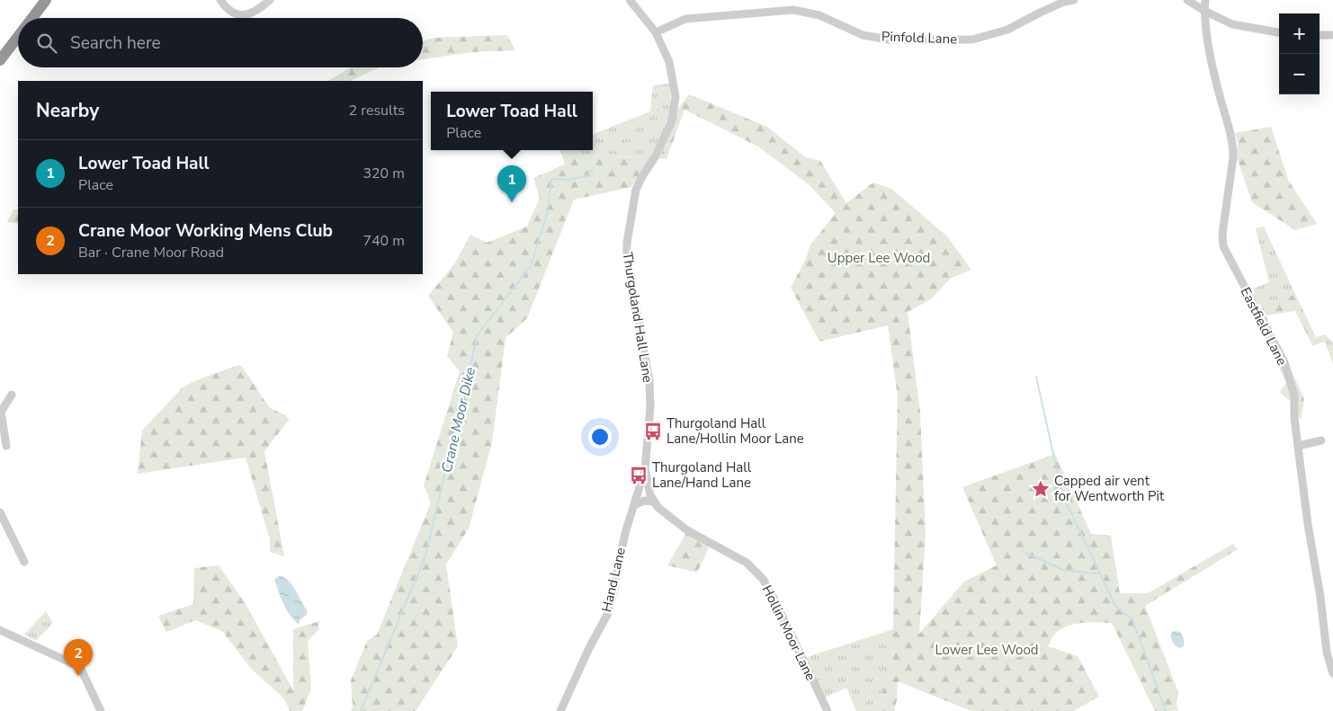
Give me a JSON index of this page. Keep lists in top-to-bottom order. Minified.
{"streets":{"street":["Pinfold Lane","Thurgoland Hall Lane","Eastfield Lane","Hand Lane","Hollin Moor Lane"]},"crossings":[["Pinfold Lane","Thurgoland Hall Lane"],["Thurgoland Hall Lane","Hand Lane"],["Thurgoland Hall Lane","Hollin Moor Lane"],["Hand Lane","Hollin Moor Lane"]],"water":["Crane Moor Dike"],"parks":["Upper Lee Wood","Lower Lee Wood"],"places":{"bus stop":["Thurgoland Hall Lane/Hollin Moor Lane","Thurgoland Hall Lane/Hand Lane"],"place":["Capped air vent for Wentworth Pit"]},"page":{"map_buttons":["+","−"],"search":"Search here","heading":["Nearby","2 results"],"popup":["Lower Toad Hall","Place"],"list":[{"mark":"1","name":"Lower Toad Hall","note":"Place","value":"320 m"},{"mark":"2","name":"Crane Moor Working Mens Club","note":"Bar · Crane Moor Road","value":"740 m"}],"pins":["1","2"]}}
